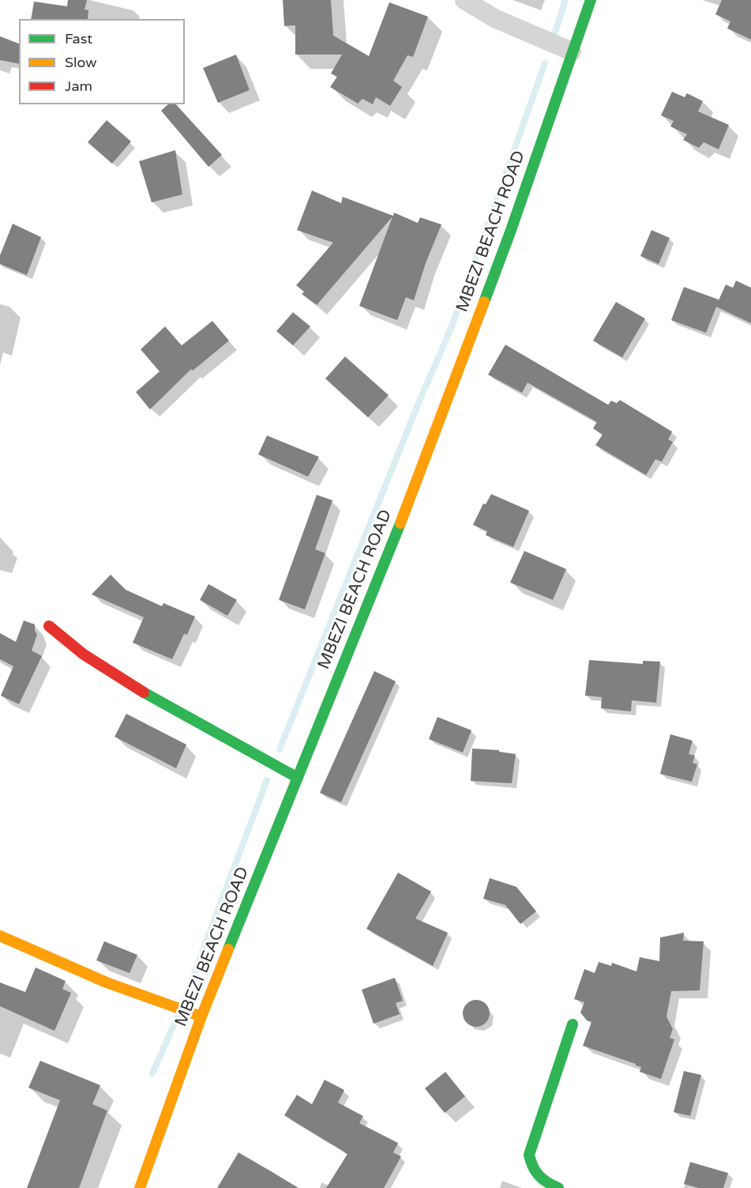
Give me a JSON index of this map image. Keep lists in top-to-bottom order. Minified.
{"streets":{"main road":["MBEZI BEACH ROAD"]},"legend":["Fast","Slow","Jam"]}
